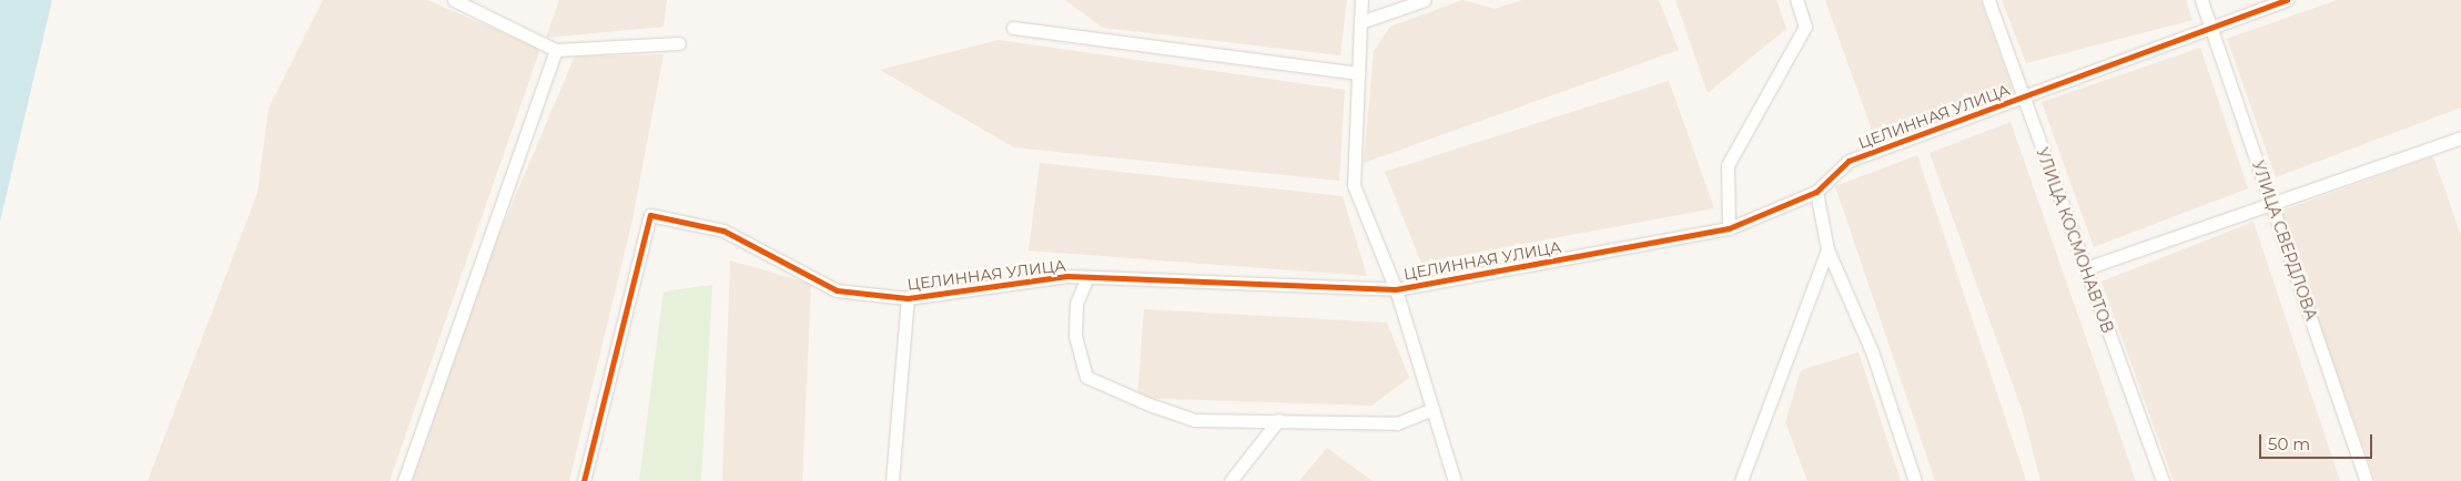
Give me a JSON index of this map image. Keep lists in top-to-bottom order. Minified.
{"streets":{"street":["ЦЕЛИННАЯ УЛИЦА","УЛИЦА КОСМОНАВТОВ","УЛИЦА СВЕРДЛОВА"]},"crossings":[["ЦЕЛИННАЯ УЛИЦА","УЛИЦА КОСМОНАВТОВ"],["ЦЕЛИННАЯ УЛИЦА","УЛИЦА СВЕРДЛОВА"]],"scale_bar":"50 m"}
